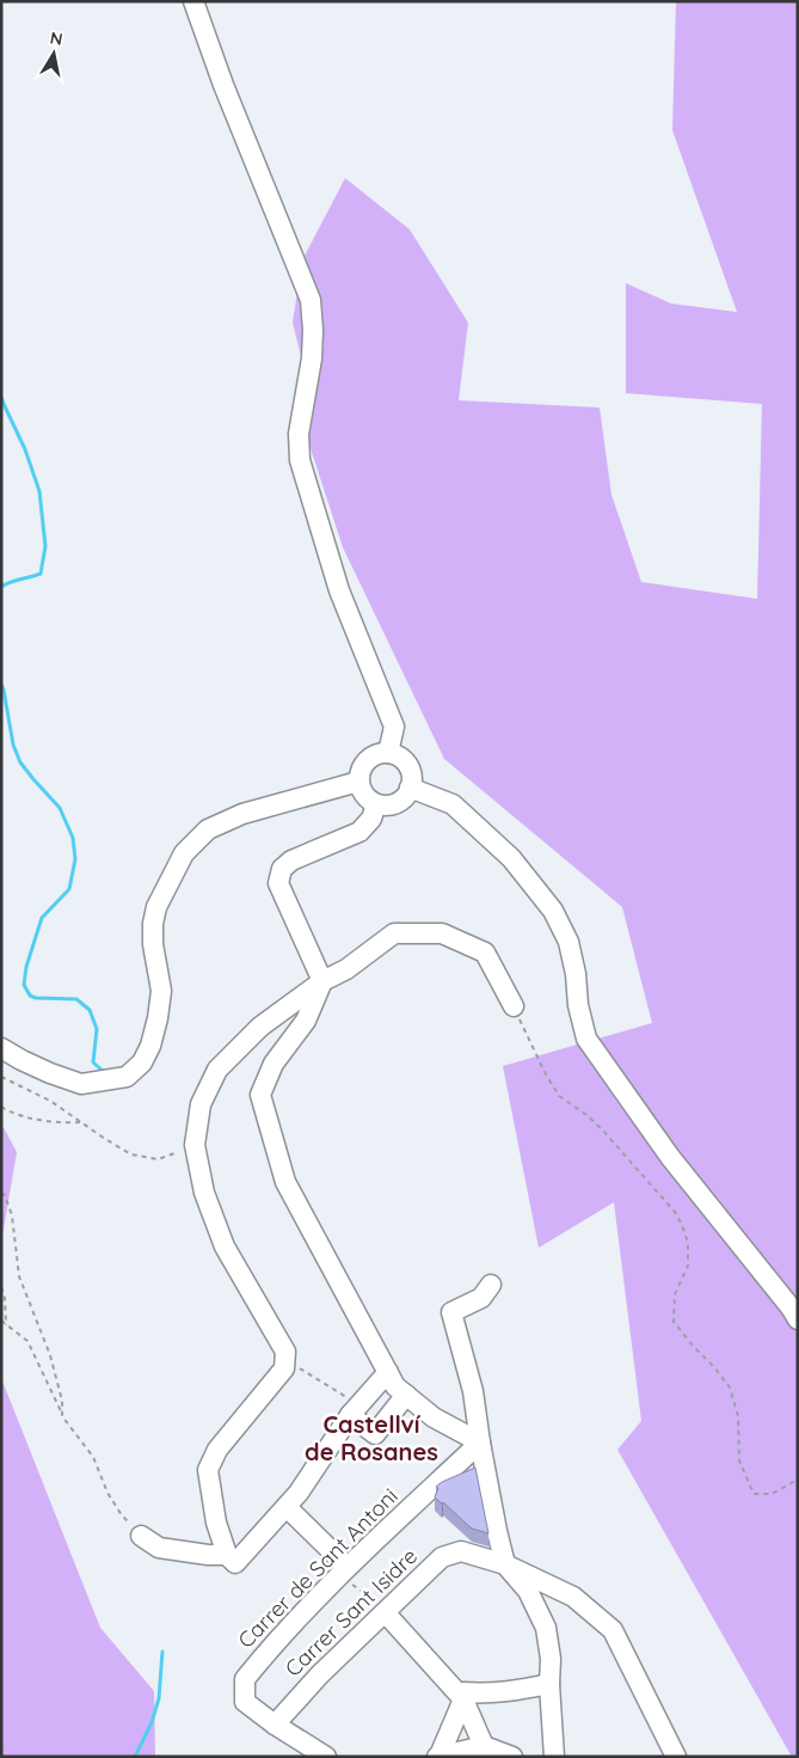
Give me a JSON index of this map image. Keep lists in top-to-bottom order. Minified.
{"streets":{"street":["Carrer de Sant Antoni","Carrer Sant Isidre"]},"crossings":[["Carrer de Sant Antoni","Carrer Sant Isidre"]],"districts":["Castellví de Rosanes"],"north":"top"}
